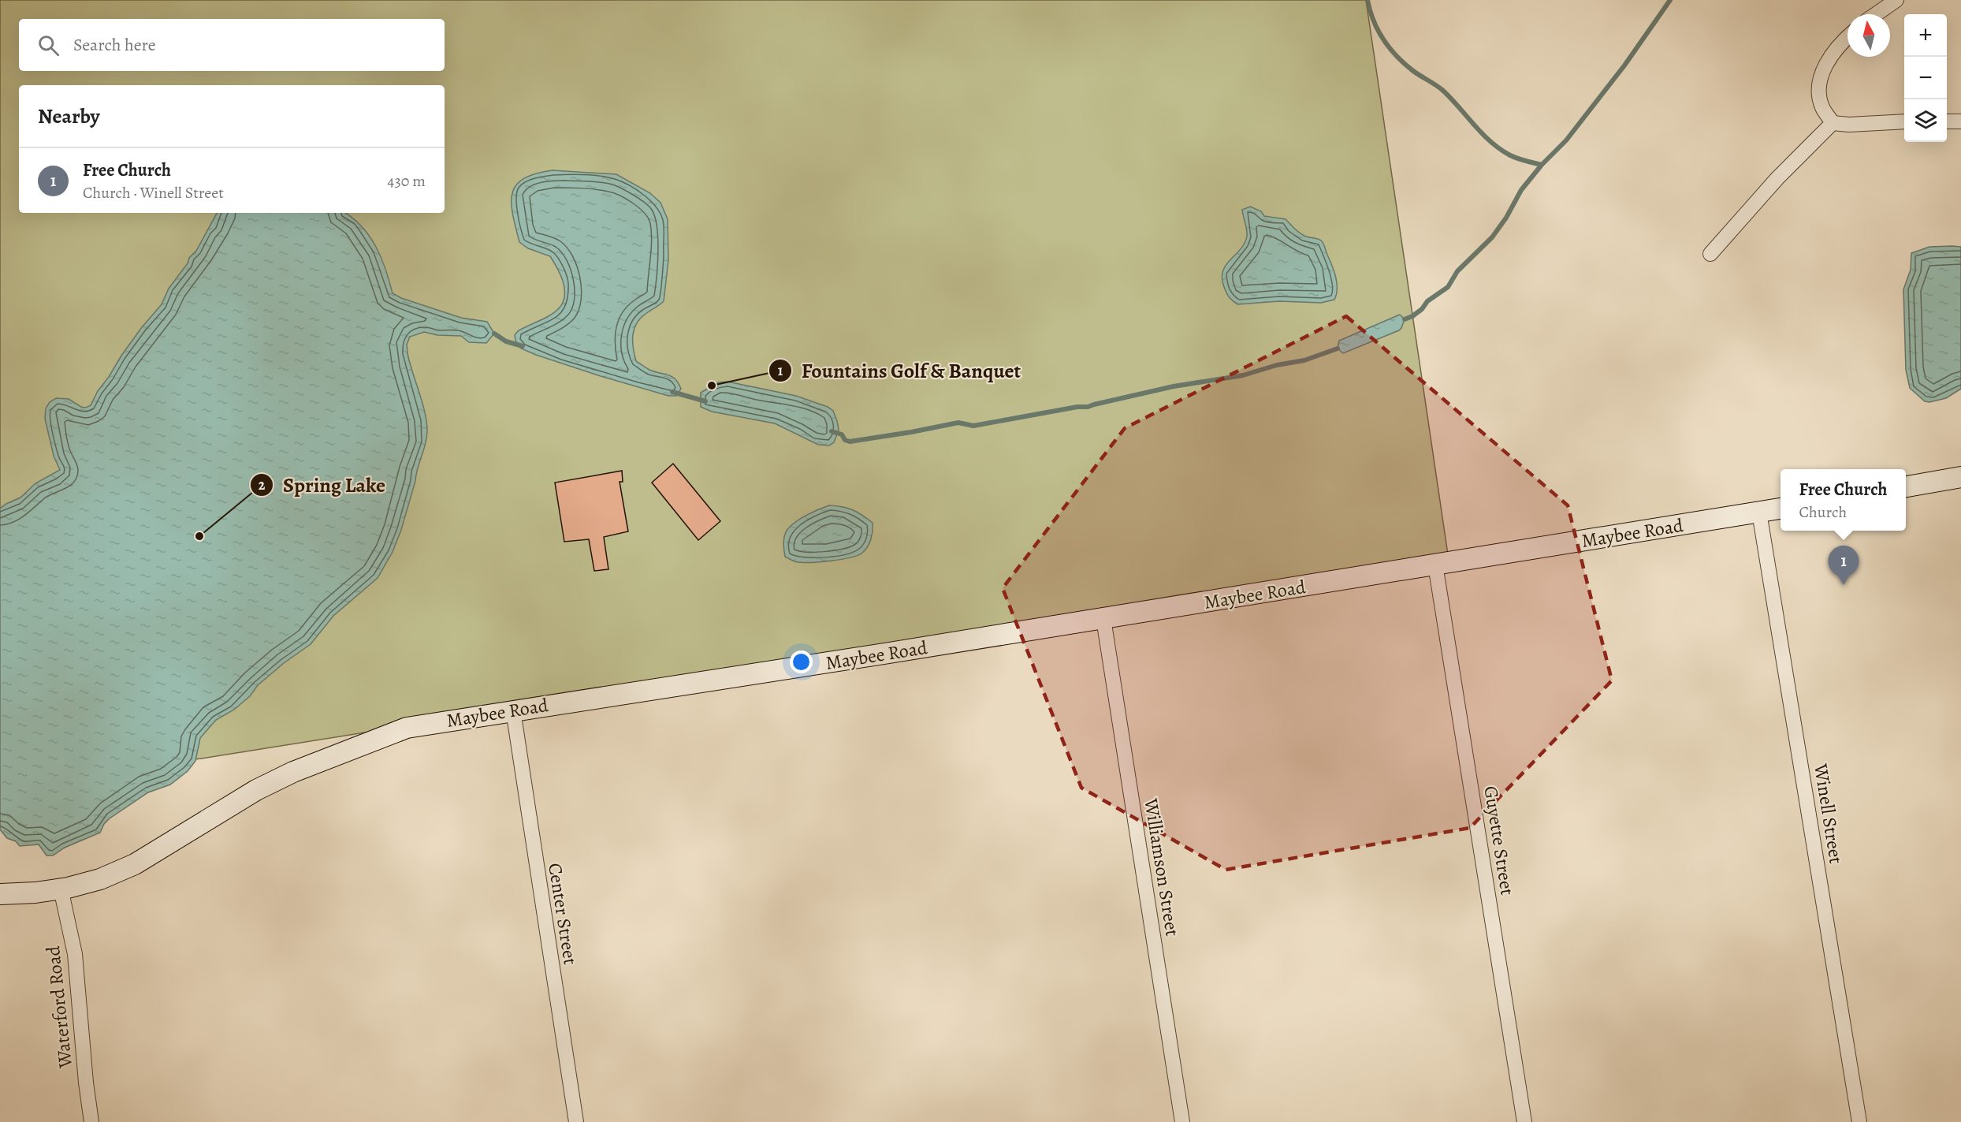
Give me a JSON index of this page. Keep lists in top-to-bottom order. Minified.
{"streets":{"main road":["Maybee Road"],"street":["Winell Street","Guyette Street","Williamson Street","Center Street","Waterford Road"]},"crossings":[["Maybee Road","Winell Street"],["Maybee Road","Guyette Street"],["Maybee Road","Williamson Street"],["Maybee Road","Center Street"],["Maybee Road","Waterford Road"]],"places":["Fountains Golf & Banquet","Spring Lake"],"north":"top","page":{"map_buttons":["+","−"],"search":"Search here","heading":"Nearby","list":[{"mark":"1","name":"Free Church","note":"Church · Winell Street","value":"430 m"}],"popup":["Free Church","Church"],"pins":"1"}}
